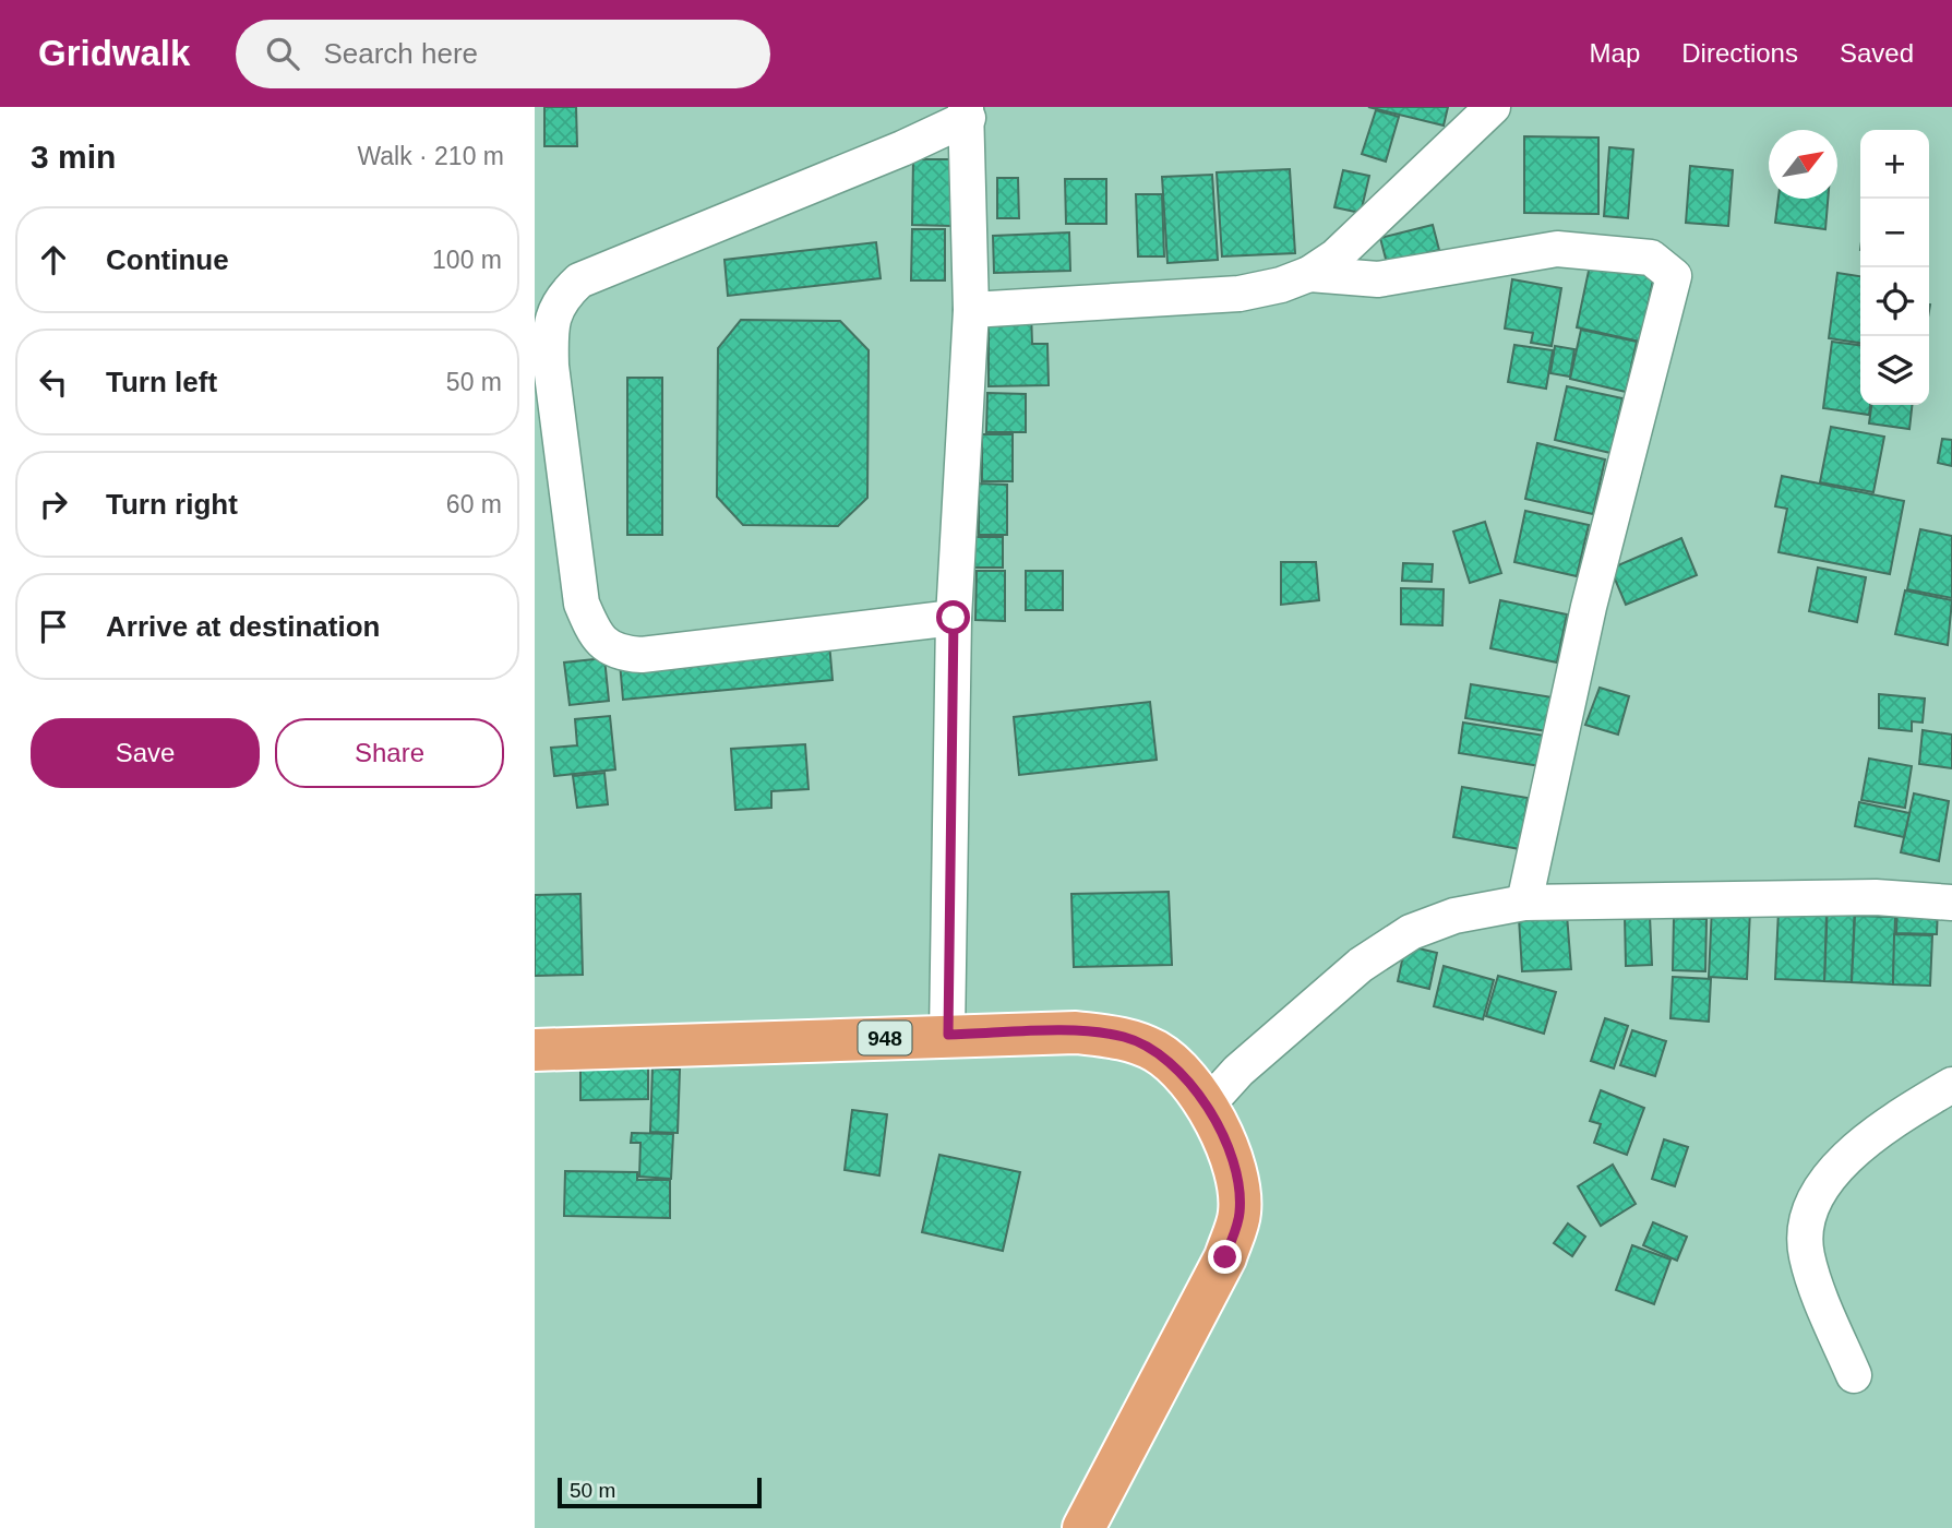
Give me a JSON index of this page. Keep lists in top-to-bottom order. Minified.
{"streets":{"main road":["948"]},"scale_bar":"50 m","north":"top right","page":{"header":"Gridwalk","search":"Search here","nav":["Map","Directions","Saved"],"heading":["3 min","Walk · 210 m"],"map_buttons":["+","−"],"list":[["Continue","100 m"],["Turn left","50 m"],["Turn right","60 m"],"Arrive at destination"],"buttons":["Save","Share"],"scale":"50 m"}}
